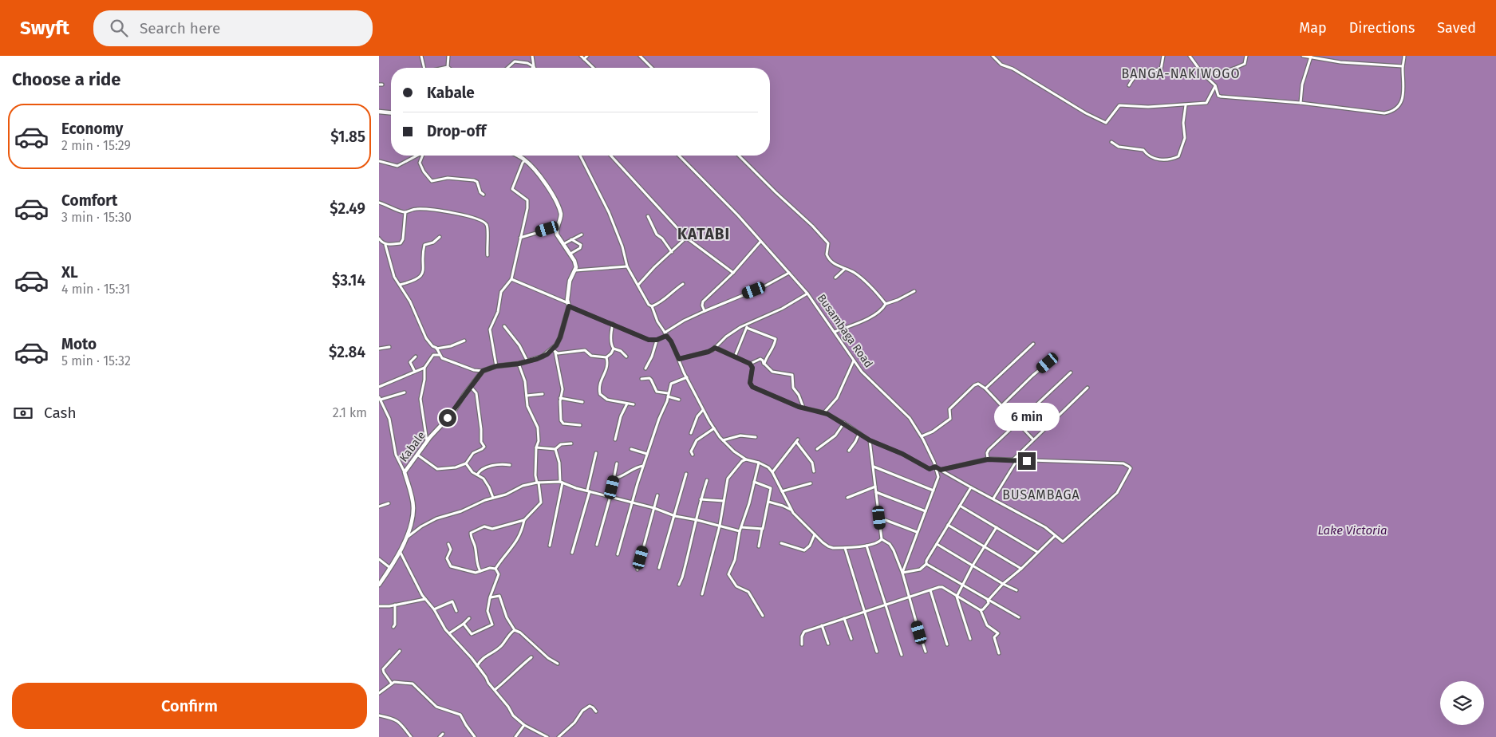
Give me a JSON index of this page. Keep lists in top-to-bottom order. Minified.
{"streets":{"street":["Busambaga Road","Kabale"]},"districts":["BANGA-NAKIWOGO","KATABI","BUSAMBAGA"],"water":["Lake Victoria"],"page":{"header":"Swyft","search":"Search here","nav":["Map","Directions","Saved"],"heading":"Choose a ride","banner":["Kabale","Drop-off"],"list":[{"name":"Economy","note":"2 min · 15:29","value":"$1.85"},{"name":"Comfort","note":"3 min · 15:30","value":"$2.49"},{"name":"XL","note":"4 min · 15:31","value":"$3.14"},{"name":"Moto","note":"5 min · 15:32","value":"$2.84"}],"pay":["Cash","2.1 km"],"bubble":"6 min","buttons":"Confirm"}}
